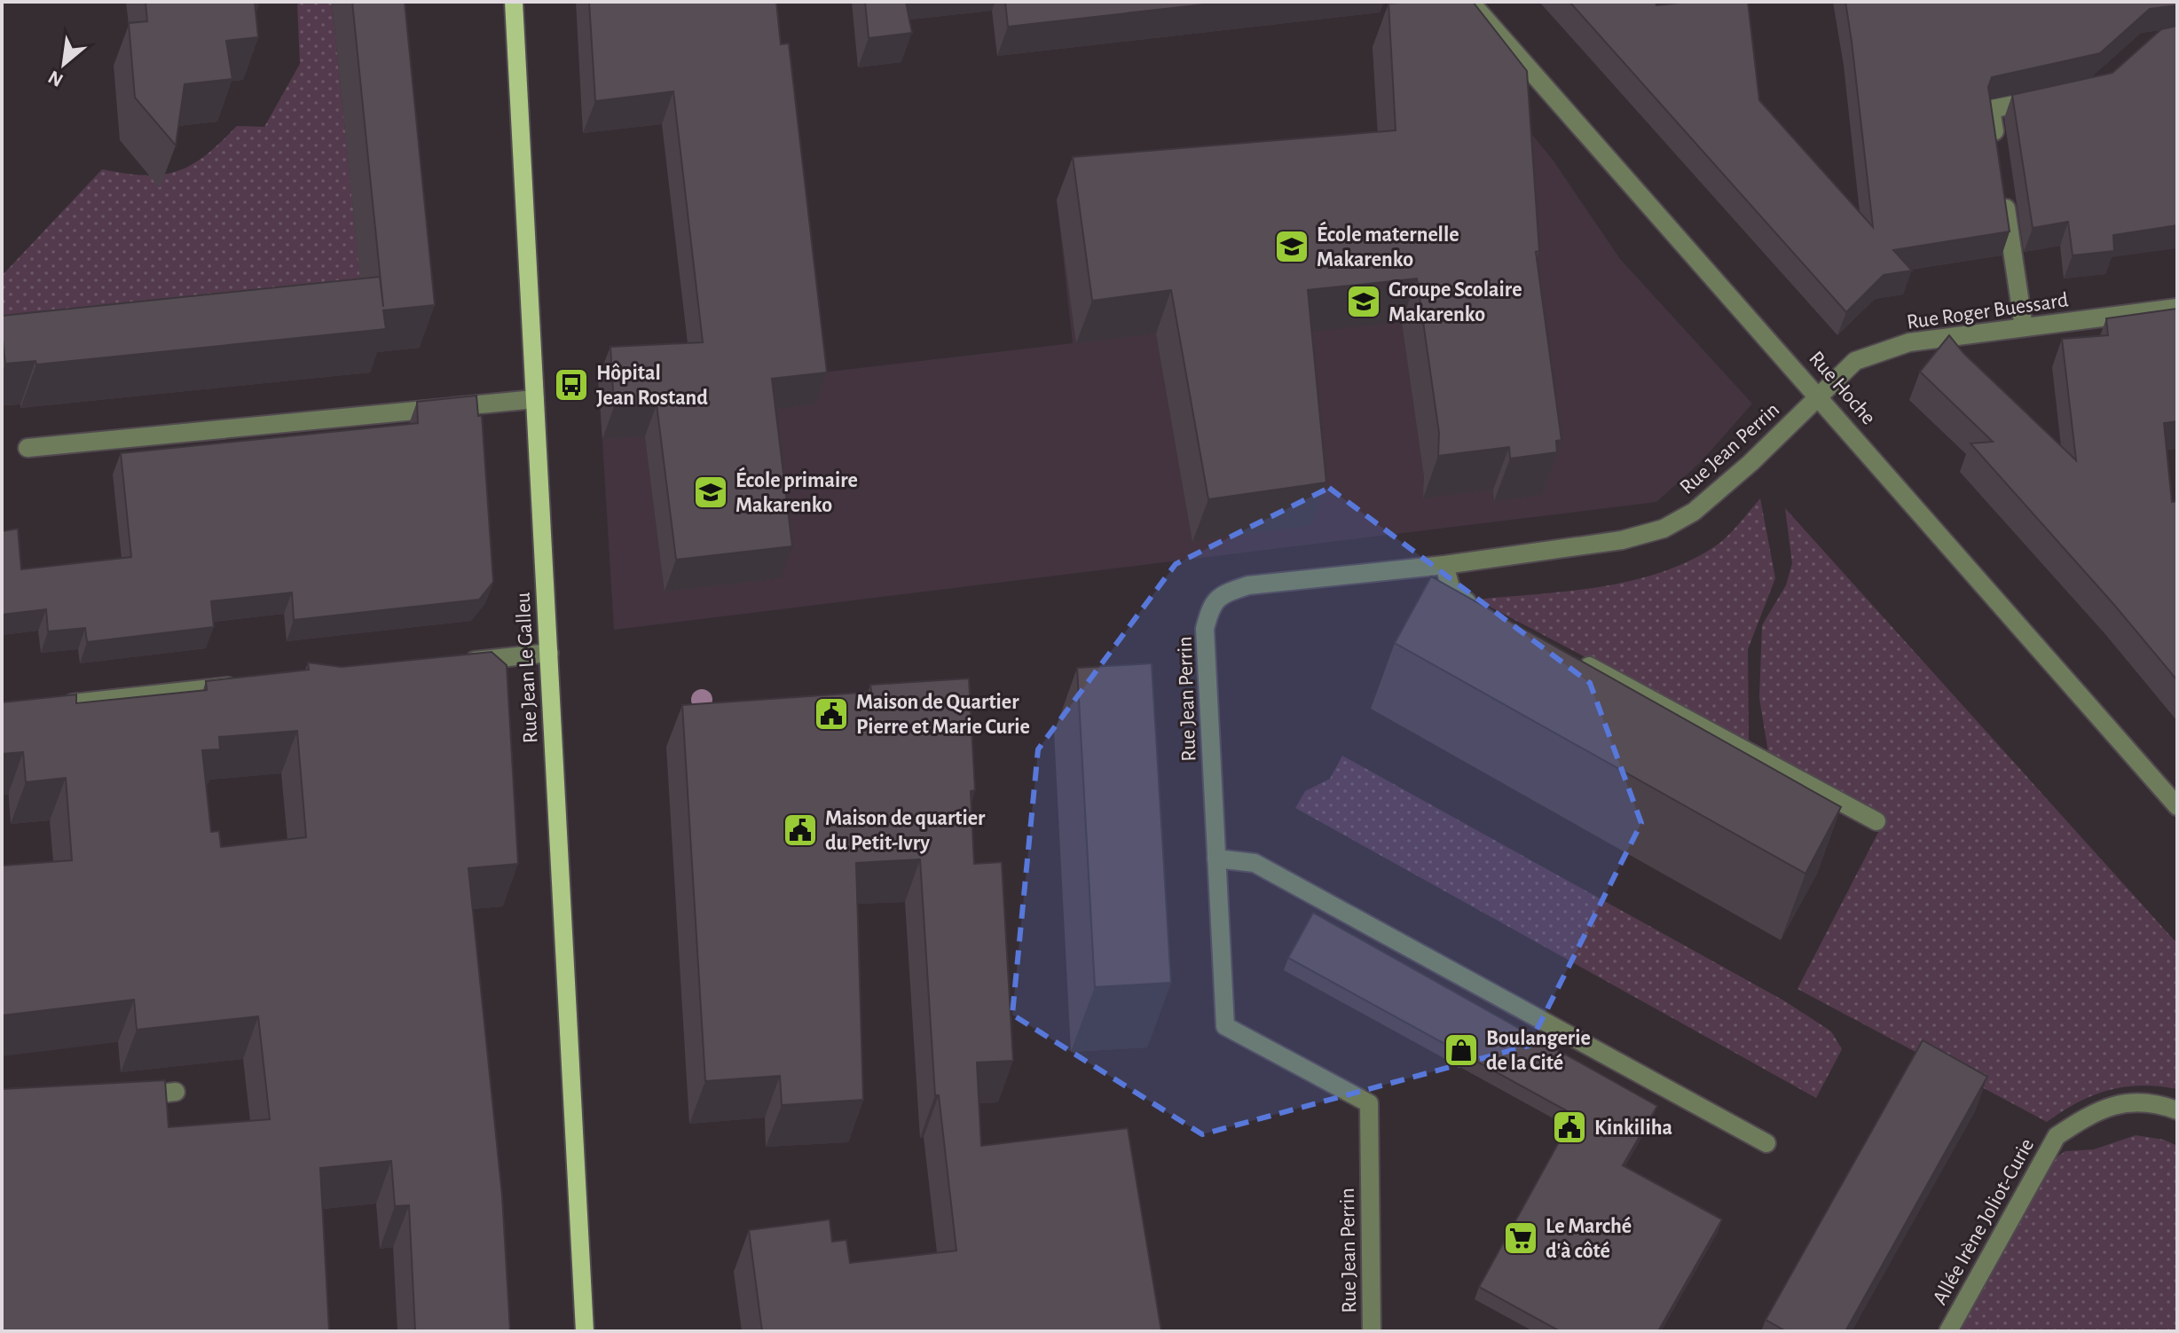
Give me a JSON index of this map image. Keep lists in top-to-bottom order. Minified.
{"streets":{"main road":["Rue Jean Le Galleu"],"street":["Rue Roger Buessard","Rue Hoche","Rue Jean Perrin","Allée Irène Joliot-Curie"]},"crossings":[["Rue Roger Buessard","Rue Hoche"],["Rue Roger Buessard","Rue Jean Perrin"],["Rue Hoche","Rue Jean Perrin"]],"places":{"school or university":["École maternelle Makarenko","Groupe Scolaire Makarenko","École primaire Makarenko"],"bus stop":["Hôpital Jean Rostand"],"public building":["Maison de Quartier Pierre et Marie Curie","Maison de quartier du Petit-Ivry","Kinkiliha"],"shop":["Boulangerie de la Cité"],"supermarket":["Le Marché d'à côté"]},"north":"bottom left"}
